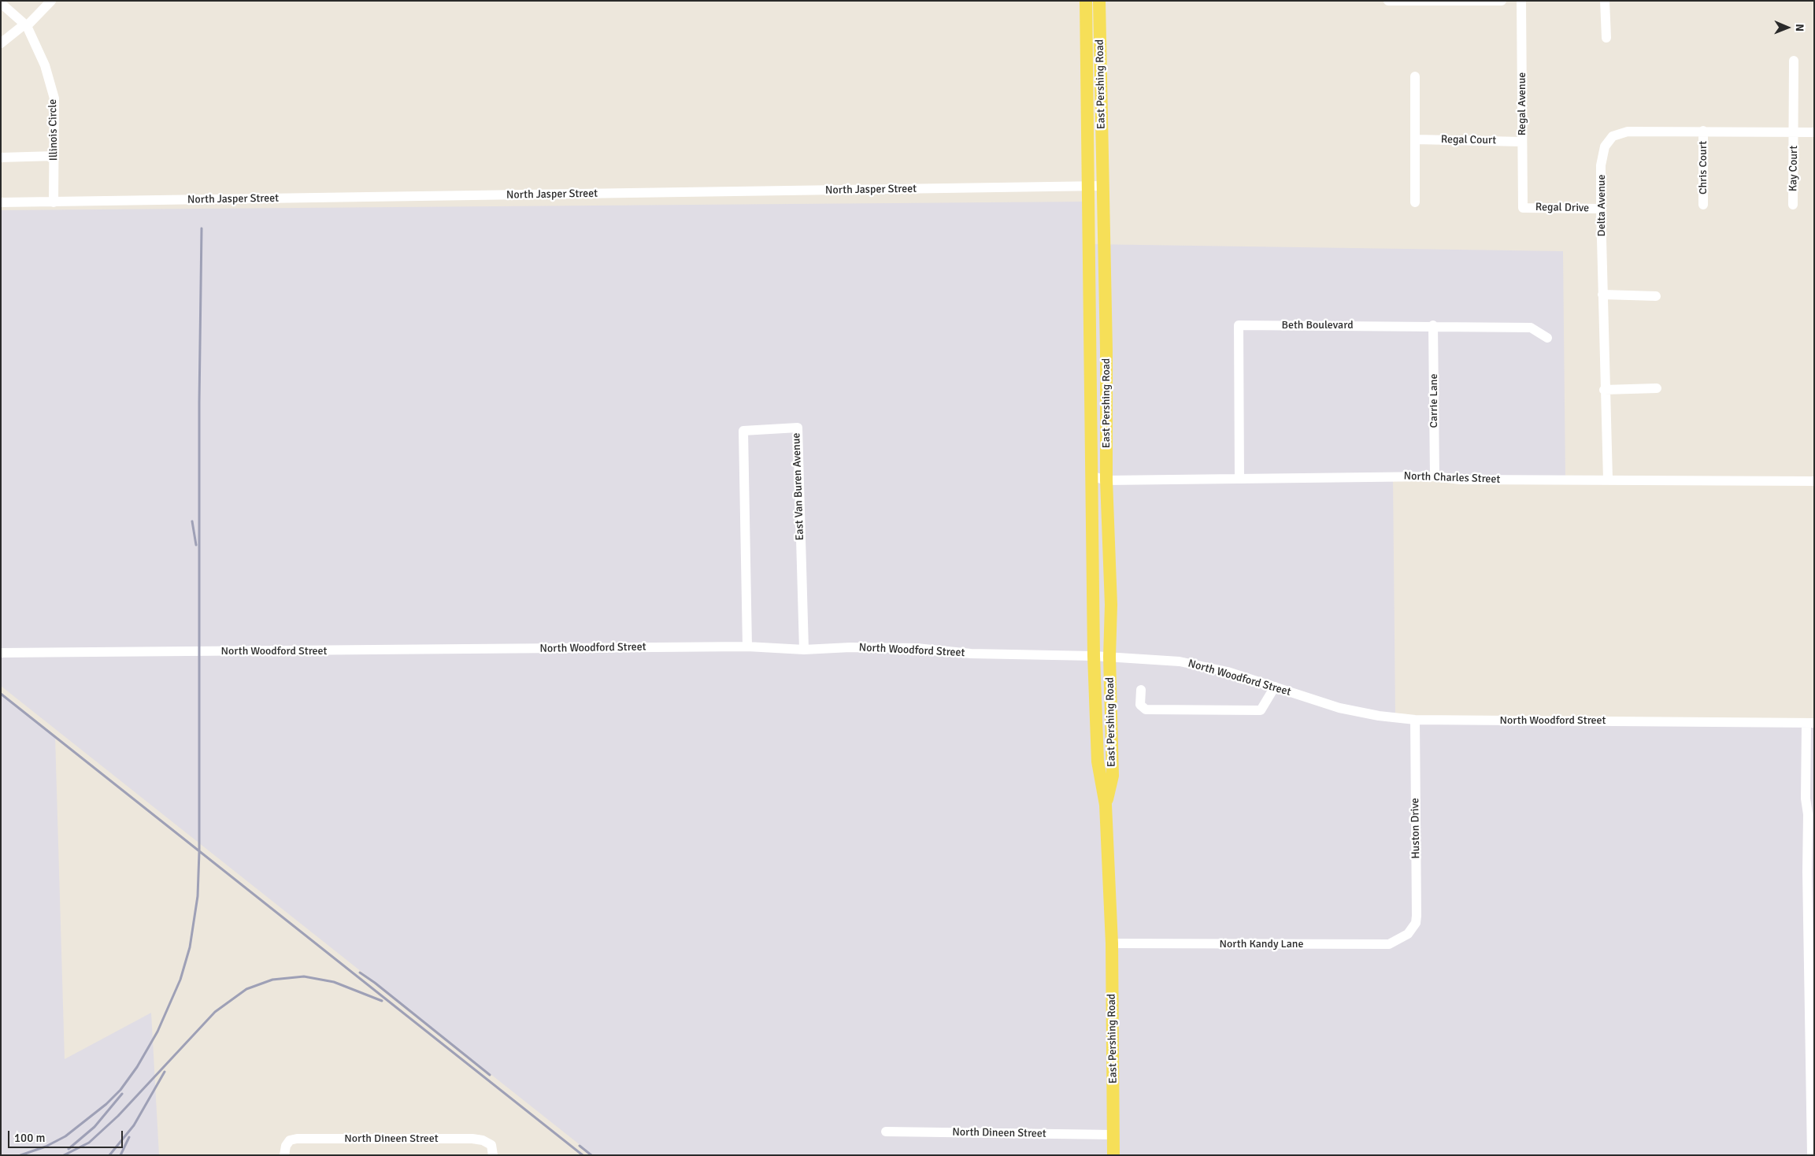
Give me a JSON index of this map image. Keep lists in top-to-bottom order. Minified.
{"streets":{"main road":["East Pershing Road"],"street":["Regal Avenue","Illinois Circle","Regal Court","Chris Court","Kay Court","North Jasper Street","Delta Avenue","Regal Drive","Beth Boulevard","Carrie Lane","North Charles Street","East Van Buren Avenue","North Woodford Street","Huston Drive","North Kandy Lane","North Dineen Street"]},"crossings":[["East Pershing Road","North Jasper Street"],["East Pershing Road","North Charles Street"],["East Pershing Road","North Woodford Street"],["East Pershing Road","North Kandy Lane"],["East Pershing Road","North Dineen Street"],["Regal Avenue","Regal Court"],["Regal Avenue","Regal Drive"],["Illinois Circle","North Jasper Street"],["Chris Court","Delta Avenue"],["Kay Court","Delta Avenue"],["Delta Avenue","Regal Drive"],["Delta Avenue","North Charles Street"],["Beth Boulevard","Carrie Lane"],["Beth Boulevard","North Charles Street"],["Carrie Lane","North Charles Street"],["East Van Buren Avenue","North Woodford Street"],["North Woodford Street","Huston Drive"],["Huston Drive","North Kandy Lane"]],"scale_bar":"100 m","north":"right"}
